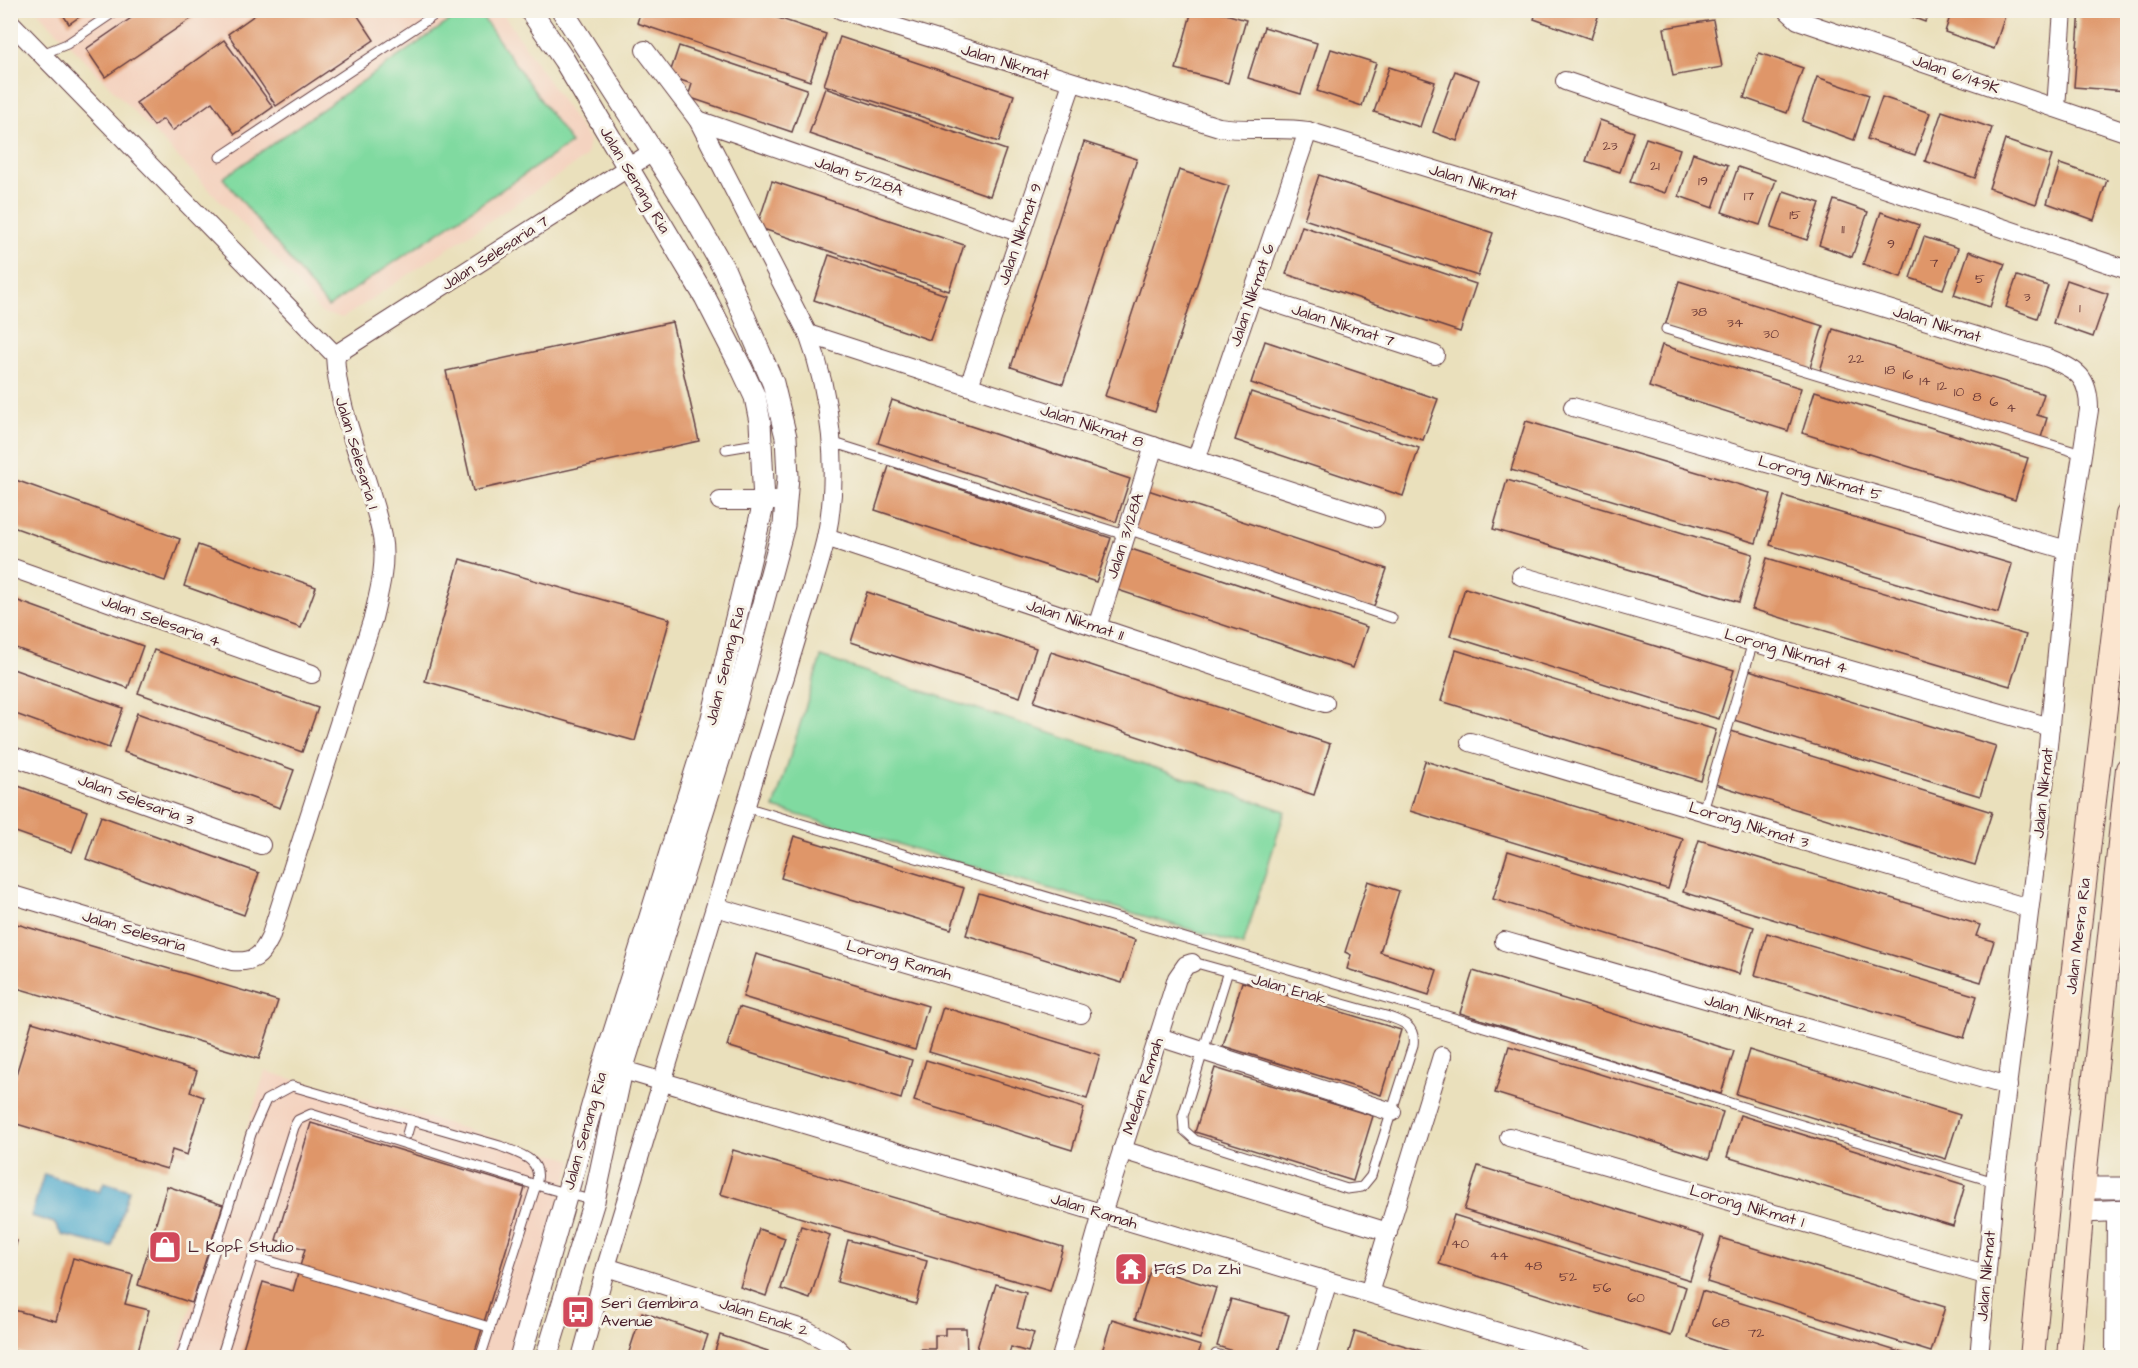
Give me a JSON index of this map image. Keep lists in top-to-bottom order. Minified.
{"streets":{"main road":["Jalan Mesra Ria"],"street":["Jalan Nikmat","Jalan 6/149K","Jalan 5/128A","Jalan Senang Ria","Jalan Nikmat 9","Jalan Selesaria 7","Jalan Nikmat 6","Jalan Nikmat 7","Jalan Nikmat 8","Jalan Selesaria 1","Lorong Nikmat 5","Jalan 3/128A","Jalan Nikmat 11","Jalan Selesaria 4","Lorong Nikmat 4","Jalan Selesaria 3","Lorong Nikmat 3","Jalan Selesaria","Lorong Ramah","Jalan Nikmat 2","Medan Ramah","Lorong Nikmat 1","Jalan Ramah","Jalan Enak 2"],"lane":["Jalan Enak"]},"crossings":[["Jalan Nikmat","Jalan Nikmat 9"],["Jalan Nikmat","Jalan Nikmat 6"],["Jalan Nikmat","Lorong Nikmat 5"],["Jalan Nikmat","Lorong Nikmat 4"],["Jalan Nikmat","Lorong Nikmat 3"],["Jalan Nikmat","Jalan Nikmat 2"],["Jalan Nikmat","Lorong Nikmat 1"],["Jalan 5/128A","Jalan Nikmat 9"],["Jalan Senang Ria","Jalan Selesaria 7"],["Jalan Senang Ria","Jalan Ramah"],["Jalan Nikmat 9","Jalan Nikmat 8"],["Jalan Selesaria 7","Jalan Selesaria 1"],["Jalan Nikmat 6","Jalan Nikmat 7"],["Jalan Nikmat 6","Jalan Nikmat 8"],["Jalan Nikmat 8","Jalan 3/128A"],["Jalan Selesaria 1","Jalan Selesaria"],["Jalan 3/128A","Jalan Nikmat 11"],["Jalan Enak","Medan Ramah"],["Medan Ramah","Jalan Ramah"]],"places":{"shop":["L Kopf Studio"],"temple":["FGS Da Zhi"],"bus stop":["Seri Gembira Avenue"]},"house_numbers":["23","21","19","17","15","11","9","7","5","3","1","38","34","30","22","18","16","14","12","10","8","6","4","40","44","48","52","56","60","68","72"]}
